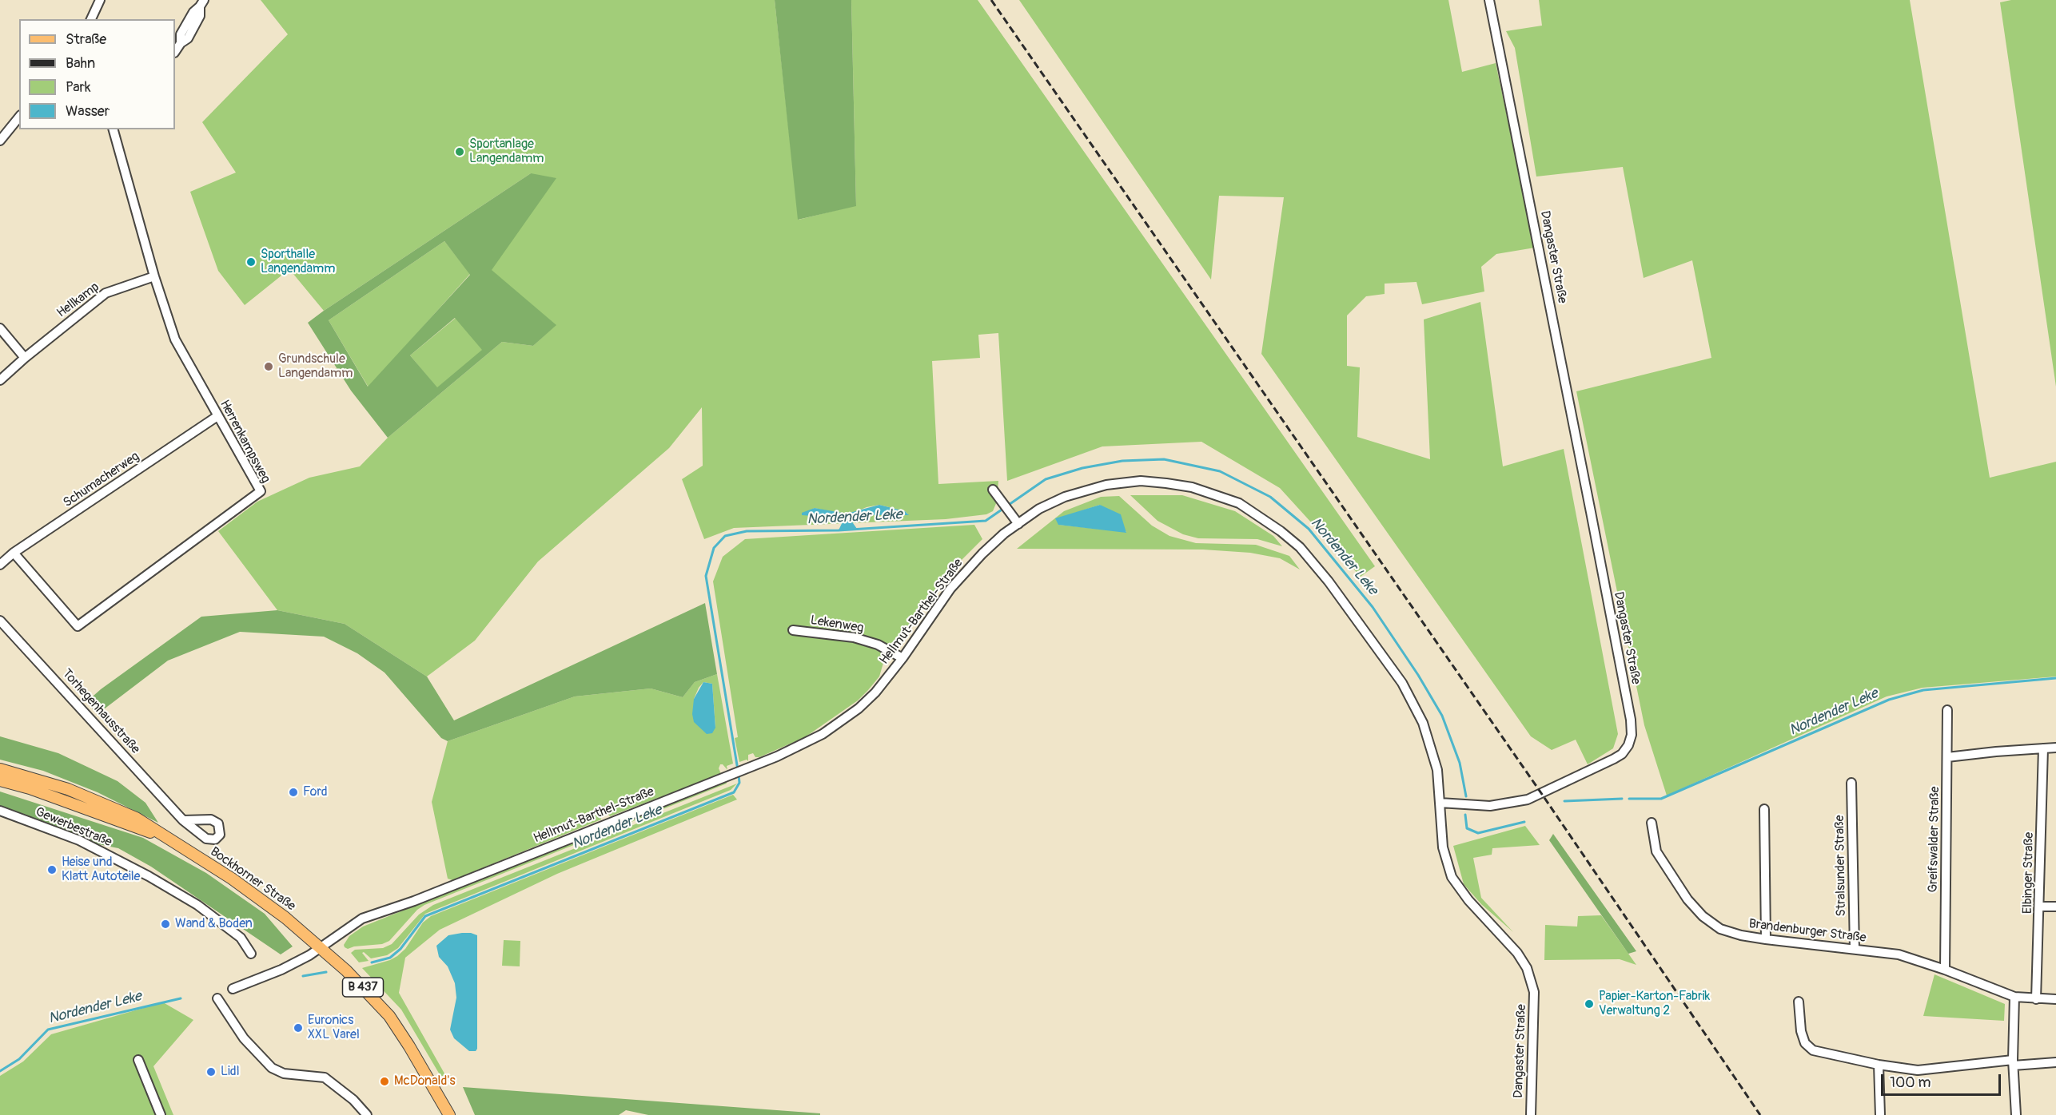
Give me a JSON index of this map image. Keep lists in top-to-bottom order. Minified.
{"streets":{"main road":["Bockhorner Straße","B 437"],"street":["Dangaster Straße","Hellkamp","Herrenkampsweg","Schumacherweg","Hellmut-Barthel-Straße","Lekenweg","Torhegenhausstraße","Gewerbestraße","Greifswalder Straße","Stralsunder Straße","Elbinger Straße","Brandenburger Straße"]},"crossings":[["Dangaster Straße","Hellmut-Barthel-Straße"],["Hellkamp","Herrenkampsweg"],["Herrenkampsweg","Schumacherweg"],["Hellmut-Barthel-Straße","Lekenweg"],["Hellmut-Barthel-Straße","Bockhorner Straße"],["Hellmut-Barthel-Straße","B 437"],["Greifswalder Straße","Brandenburger Straße"],["Stralsunder Straße","Brandenburger Straße"],["Elbinger Straße","Brandenburger Straße"],["Bockhorner Straße","B 437"]],"water":["Nordender Leke"],"places":["Sportanlage Langendamm","Sporthalle Langendamm","Grundschule Langendamm","Ford","Heise und Klatt Autoteile","Wand & Boden","Papier-Karton-Fabrik Verwaltung 2","Euronics XXL Varel","Lidl","McDonald's"],"legend":["Straße","Bahn","Park","Wasser"],"scale_bar":"100 m"}
